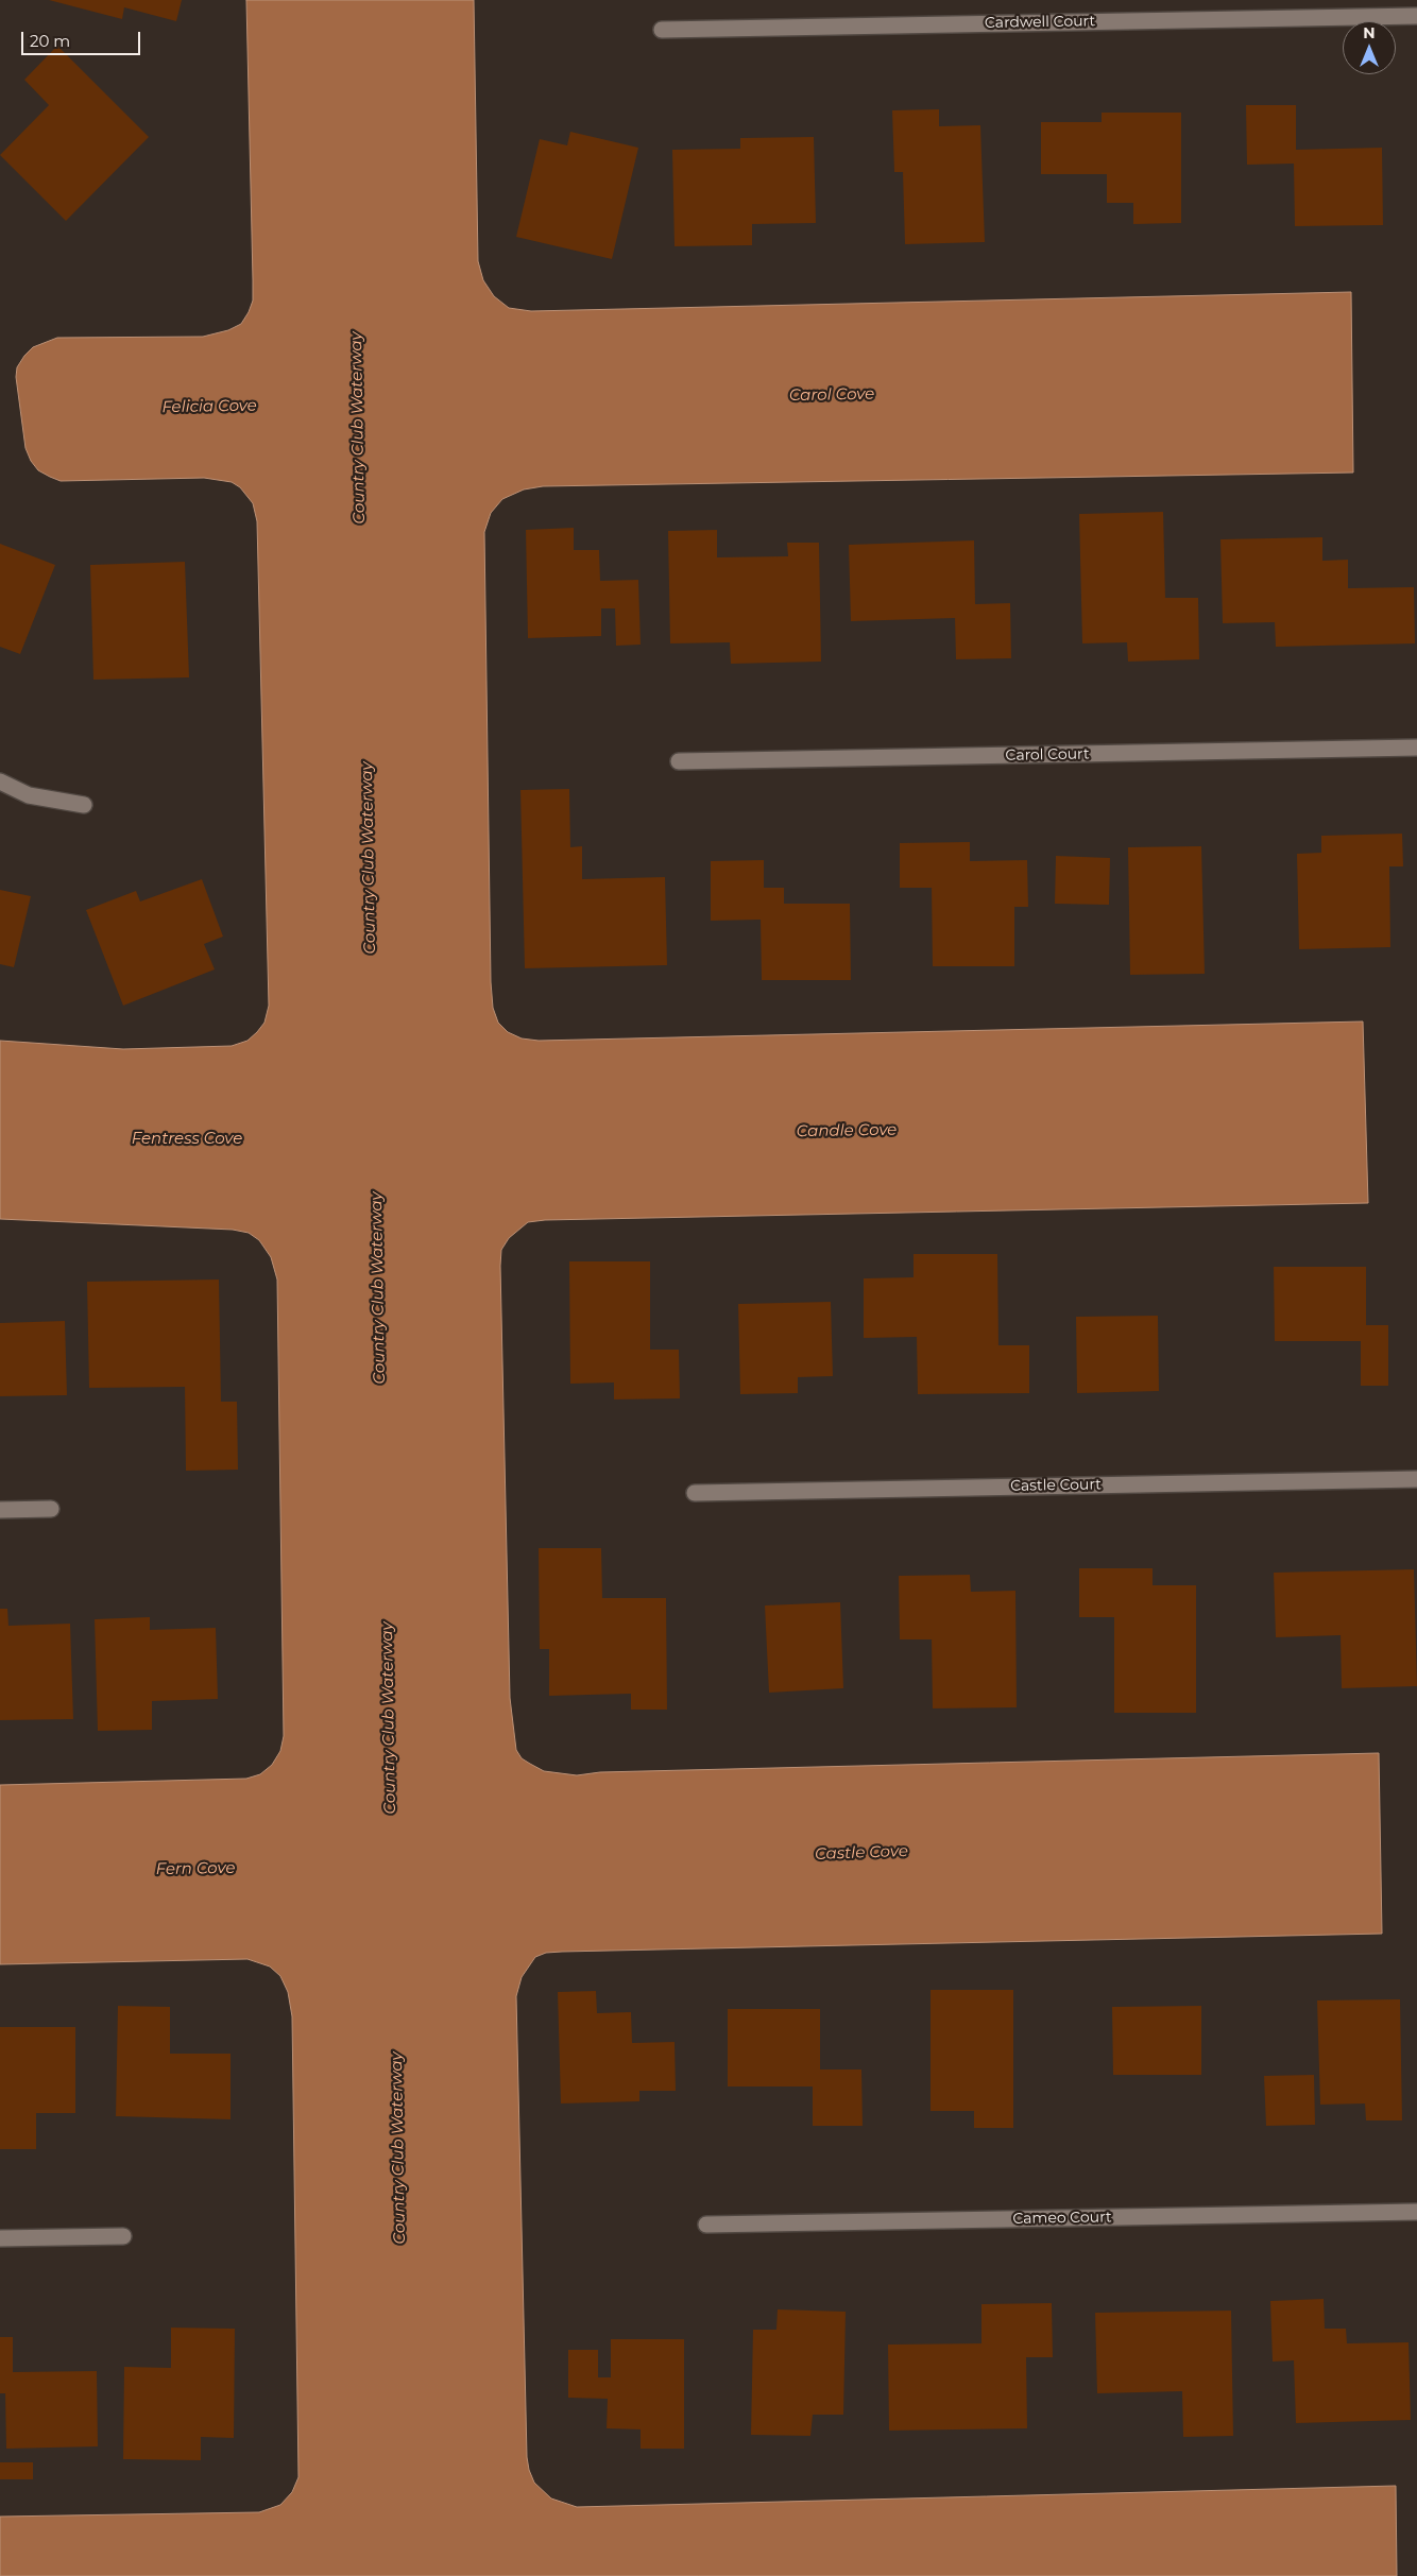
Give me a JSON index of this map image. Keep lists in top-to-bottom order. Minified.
{"streets":{"street":["Cardwell Court","Carol Court","Castle Court","Cameo Court"]},"water":["Carol Cove","Felicia Cove","Country Club Waterway","Candle Cove","Fentress Cove","Castle Cove","Fern Cove"],"scale_bar":"20 m","north":"top"}
